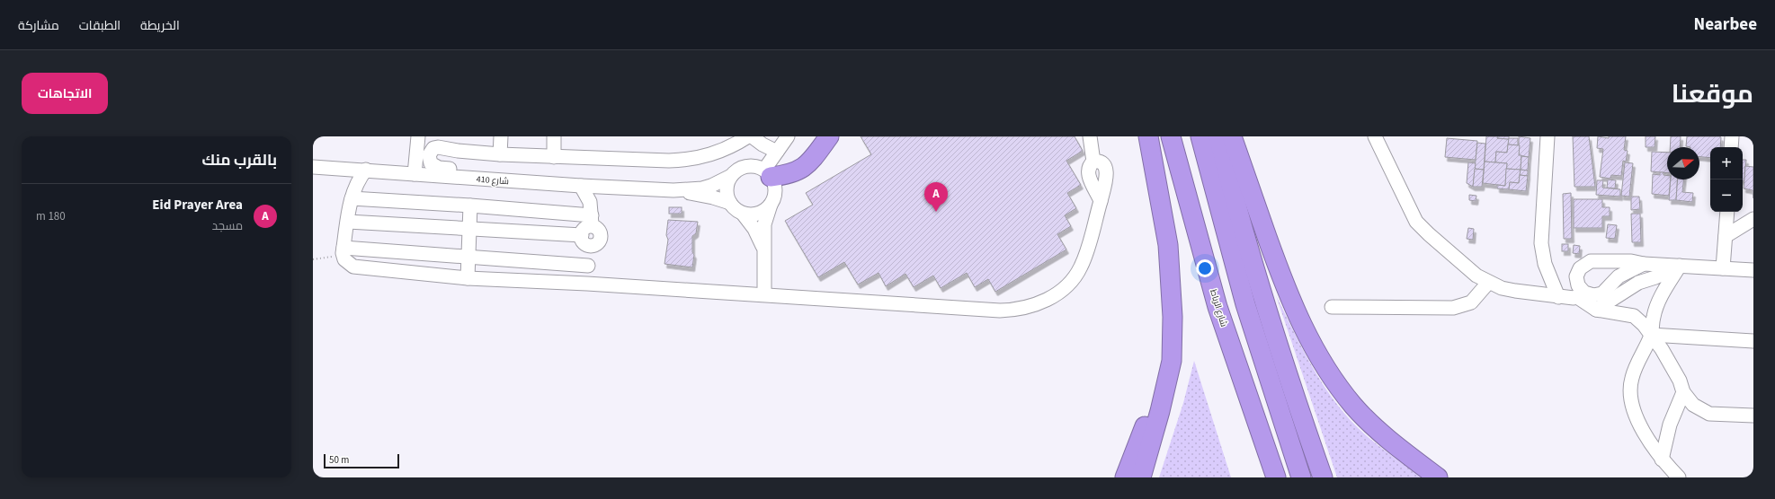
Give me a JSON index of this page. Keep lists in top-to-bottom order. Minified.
{"streets":{"highway":["شارع الرباط"],"street":["شارع 410"]},"scale_bar":"50 m","north":"right","page":{"header":"Nearbee","nav":["الخريطة","الطبقات","مشاركة"],"title":"موقعنا","buttons":"الاتجاهات","heading":"بالقرب منك","map_buttons":["+","−"],"pins":"A","list":[{"mark":"A","name":"Eid Prayer Area","note":"مسجد","value":"180 m"}],"scale":"50 m"}}
